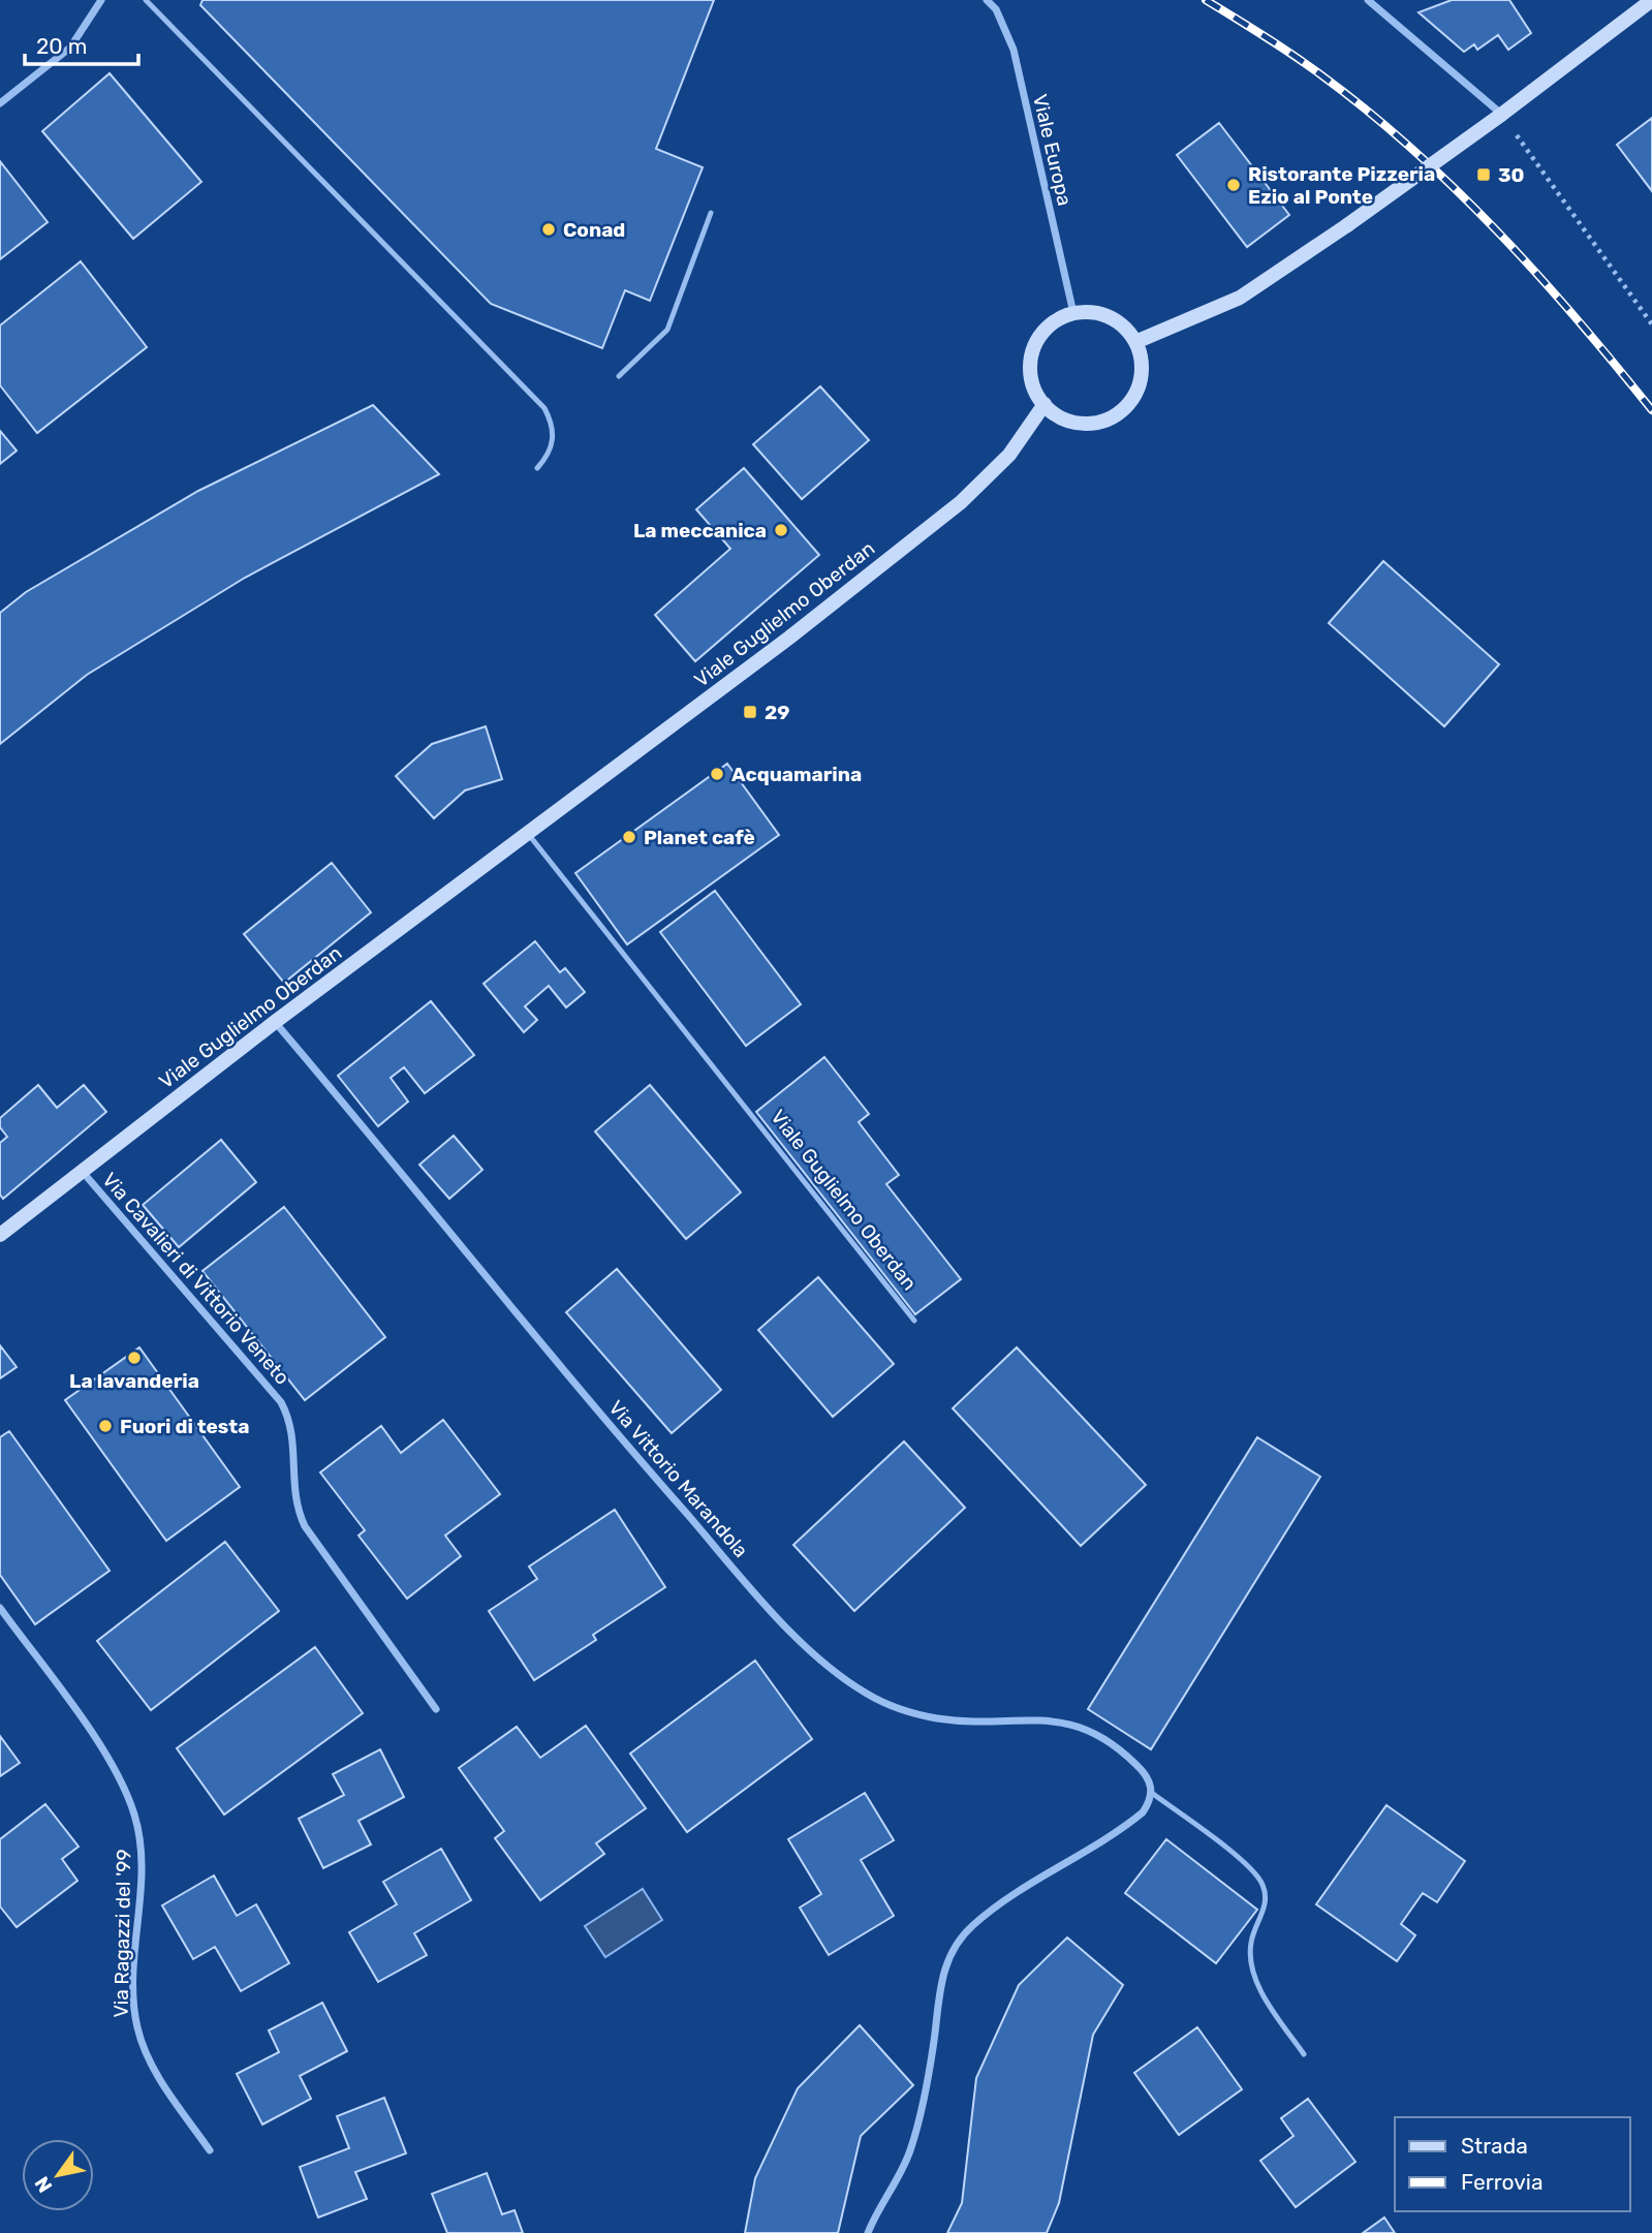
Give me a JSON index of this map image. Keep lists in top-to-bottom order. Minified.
{"streets":{"main road":["Viale Guglielmo Oberdan"],"street":["Viale Europa","Via Cavalieri di Vittorio Veneto","Via Vittorio Marandola","Via Ragazzi del '99"]},"crossings":[["Viale Europa","Viale Guglielmo Oberdan"],["Viale Guglielmo Oberdan","Via Cavalieri di Vittorio Veneto"],["Viale Guglielmo Oberdan","Via Vittorio Marandola"]],"places":{"transit":["30","29"],"other":["Ristorante Pizzeria Ezio al Ponte","Conad","La meccanica","Acquamarina","Planet cafè","La lavanderia","Fuori di testa"]},"legend":["Strada","Ferrovia"],"scale_bar":"20 m","north":"bottom left"}
